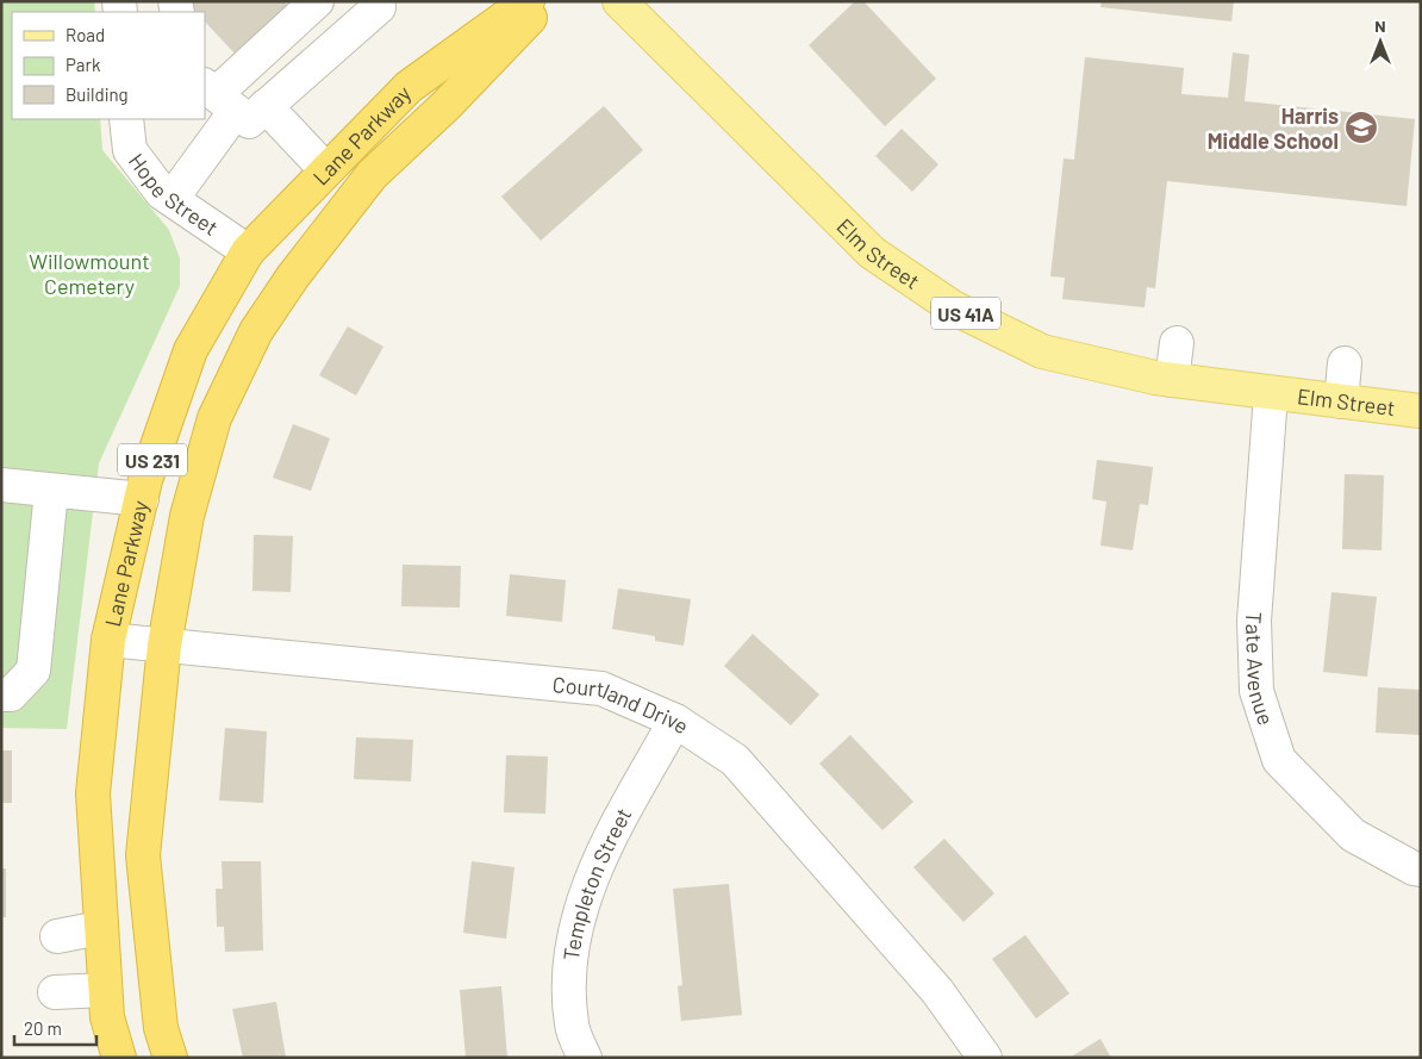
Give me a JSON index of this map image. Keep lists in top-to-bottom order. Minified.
{"streets":{"highway":["Lane Parkway","US 231"],"main road":["Elm Street","US 41A"],"street":["Hope Street","Tate Avenue","Courtland Drive","Templeton Street"]},"crossings":[["Lane Parkway","Hope Street"],["Lane Parkway","Courtland Drive"],["Elm Street","Tate Avenue"],["Courtland Drive","Templeton Street"]],"parks":["Willowmount Cemetery"],"places":{"school or university":["Harris Middle School"]},"legend":["Road","Park","Building"],"scale_bar":"20 m","north":"top"}
